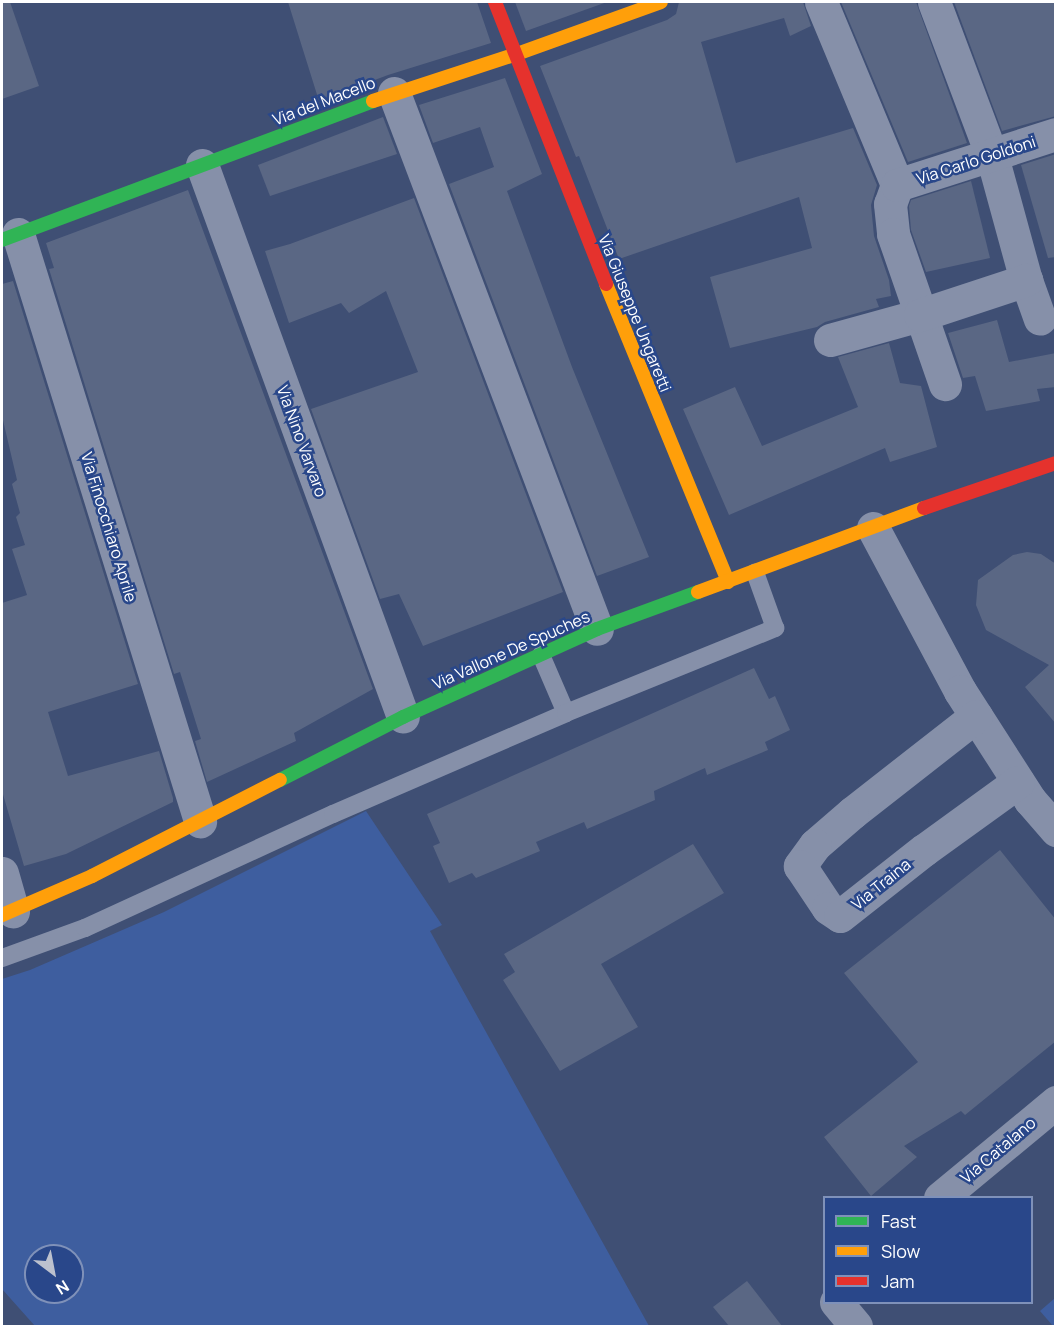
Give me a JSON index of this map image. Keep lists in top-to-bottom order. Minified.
{"streets":{"street":["Via del Macello","Via Carlo Goldoni","Via Giuseppe Ungaretti","Via Nino Varvaro","Via Finocchiaro Aprile","Via Vallone De Spuches","Via Traina","Via Catalano"]},"crossings":[["Via del Macello","Via Giuseppe Ungaretti"],["Via del Macello","Via Nino Varvaro"],["Via del Macello","Via Finocchiaro Aprile"],["Via Giuseppe Ungaretti","Via Vallone De Spuches"],["Via Nino Varvaro","Via Vallone De Spuches"],["Via Finocchiaro Aprile","Via Vallone De Spuches"]],"legend":["Fast","Slow","Jam"],"north":"bottom right"}
